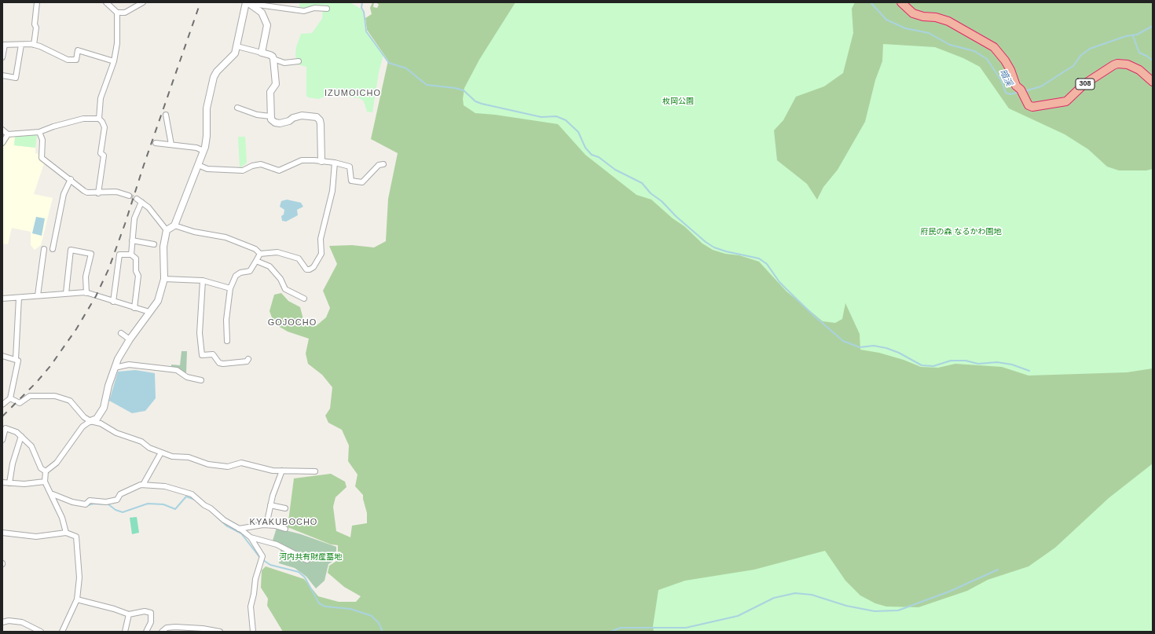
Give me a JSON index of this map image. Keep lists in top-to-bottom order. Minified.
{"streets":{"highway":["308"]},"districts":["IZUMOICHO","GOJOCHO","KYAKUBOCHO"],"water":["暗渓"],"parks":["枚岡公園","府民の森 なるかわ園地","河内共有財産墓地"]}
